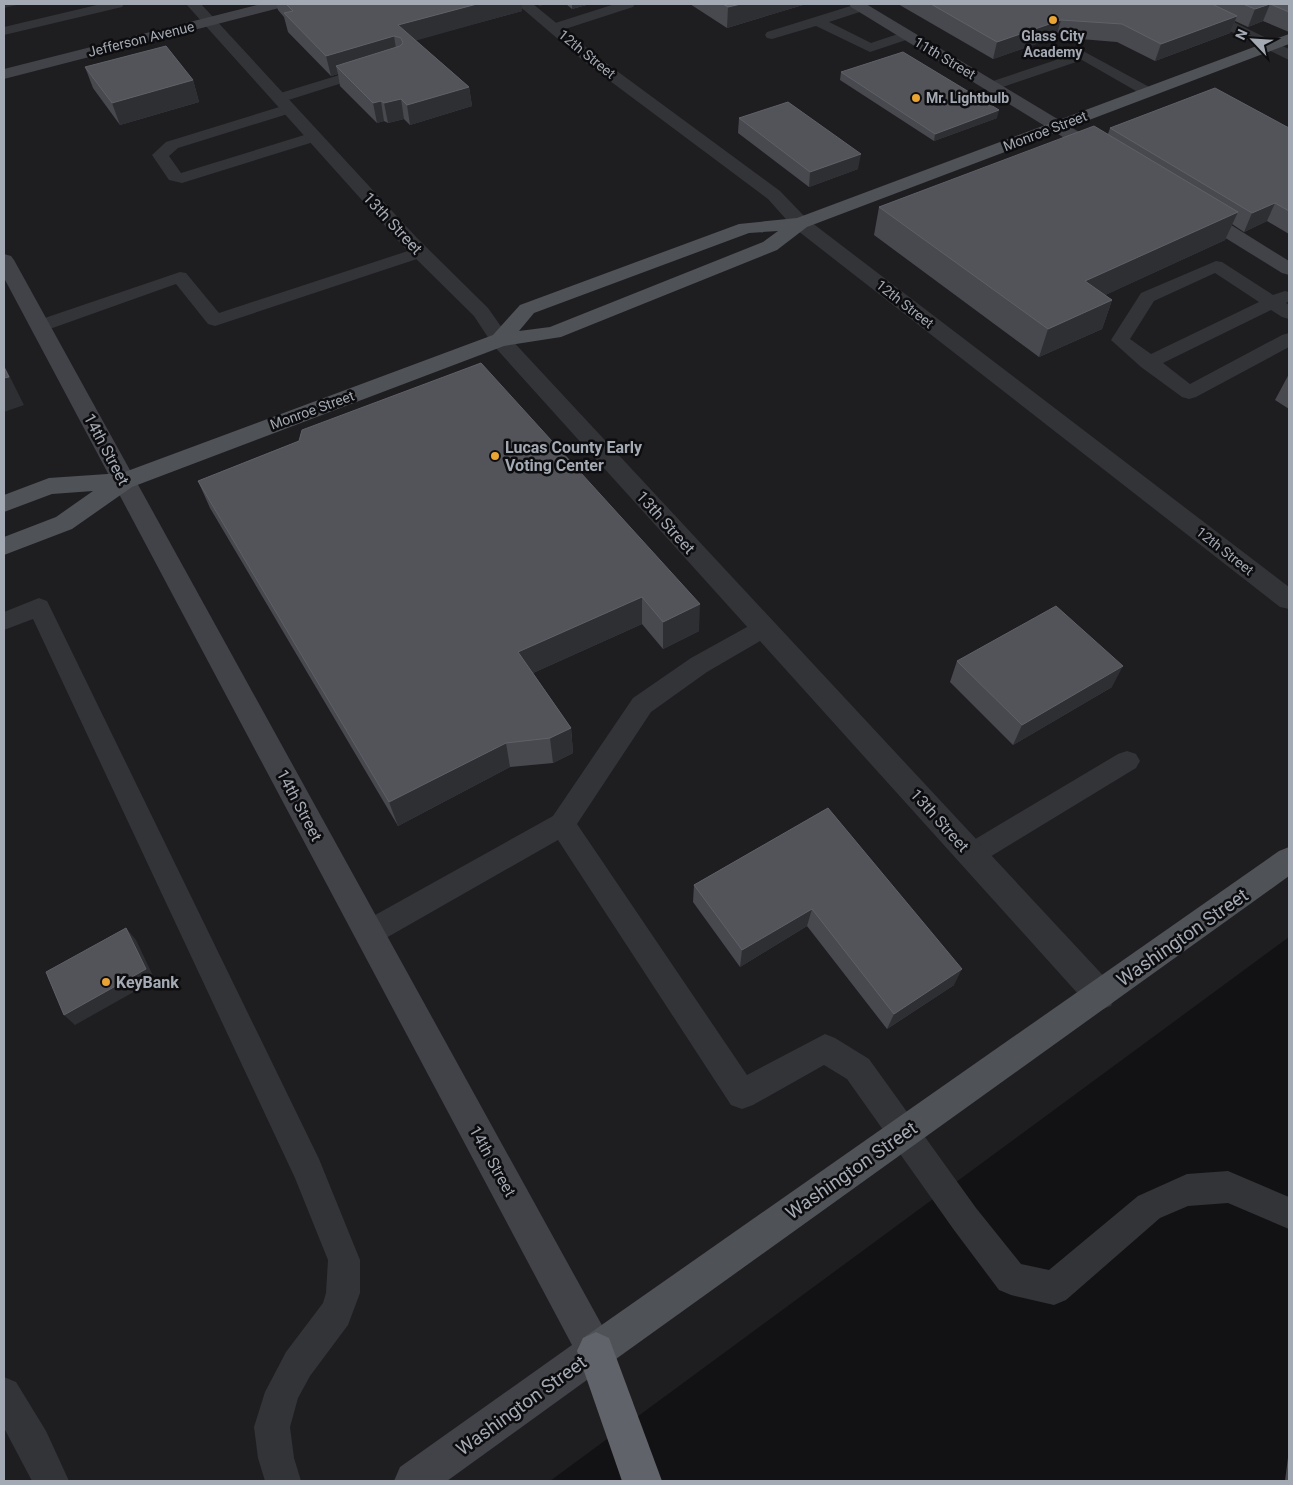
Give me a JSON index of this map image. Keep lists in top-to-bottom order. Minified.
{"streets":{"main road":["Monroe Street","Washington Street"],"street":["Jefferson Avenue","12th Street","11th Street","13th Street","14th Street"]},"crossings":[["Jefferson Avenue","13th Street"],["12th Street","Monroe Street"],["11th Street","Monroe Street"],["Monroe Street","13th Street"],["Monroe Street","14th Street"],["13th Street","Washington Street"],["14th Street","Washington Street"]],"places":["Glass City Academy","Mr. Lightbulb","Lucas County Early Voting Center","KeyBank"],"north":"top left"}
